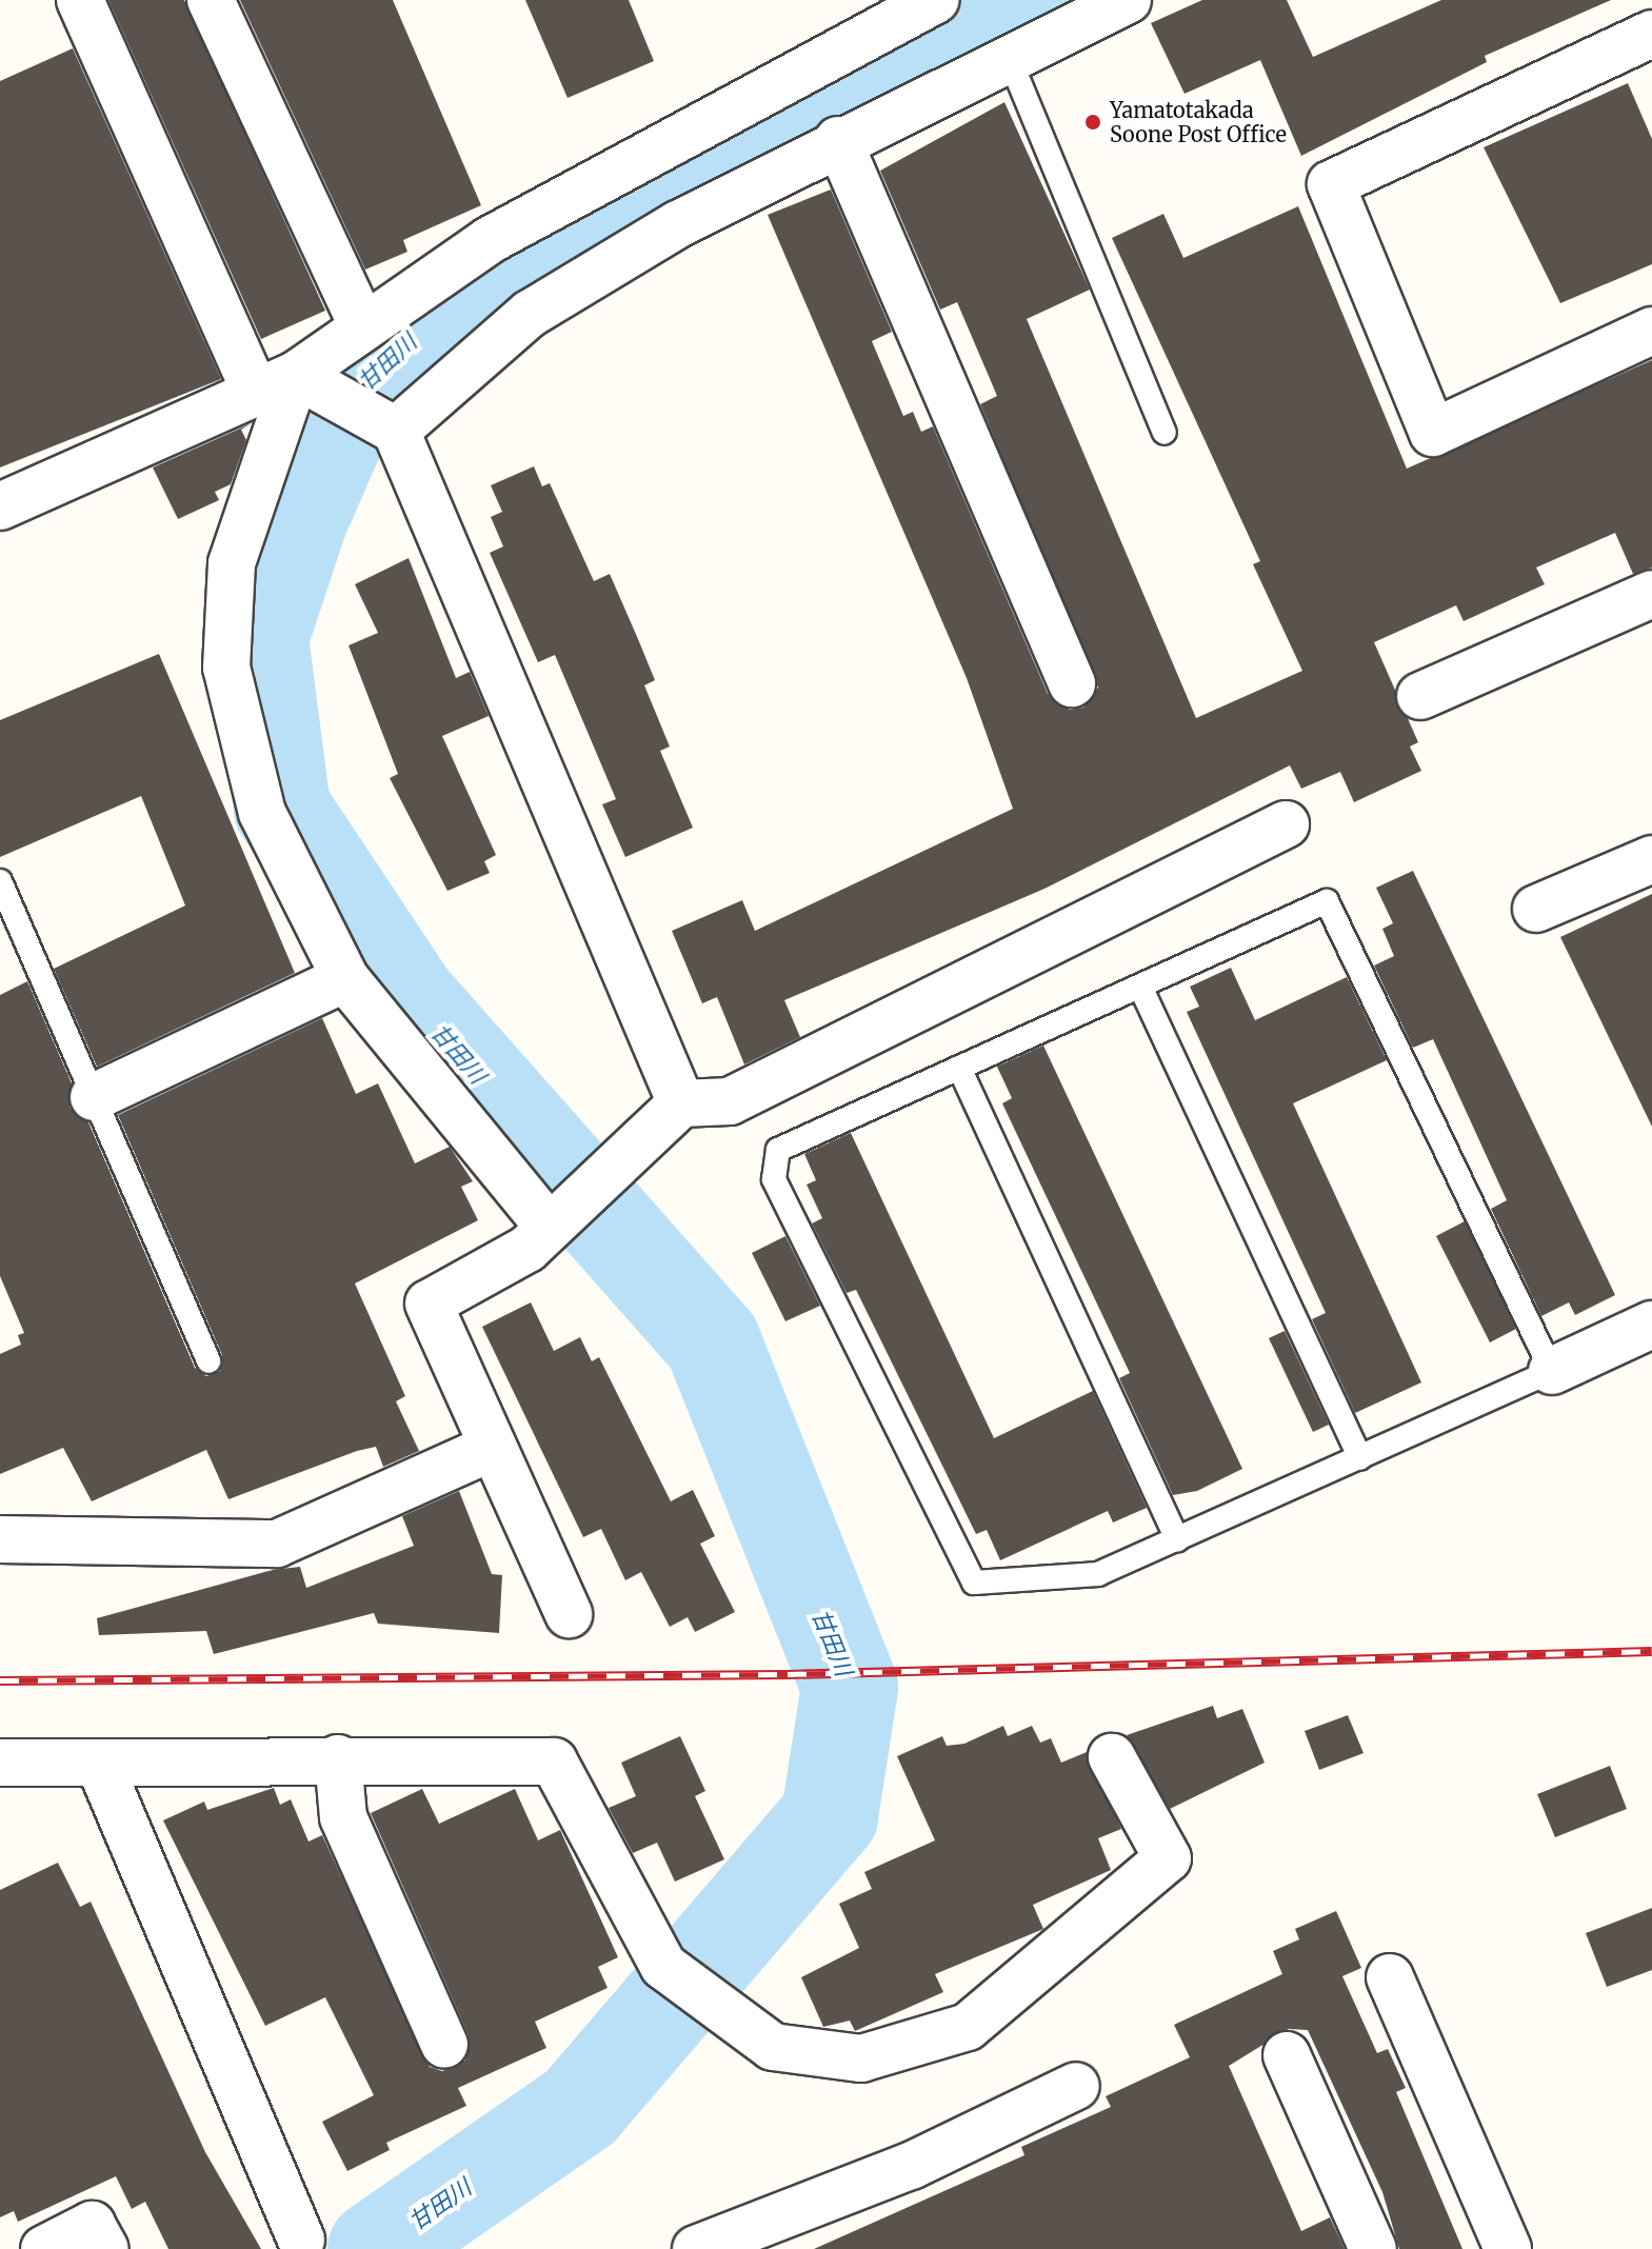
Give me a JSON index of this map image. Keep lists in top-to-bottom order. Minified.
{"water":["甘田川"],"places":["Yamatotakada Soone Post Office"]}
